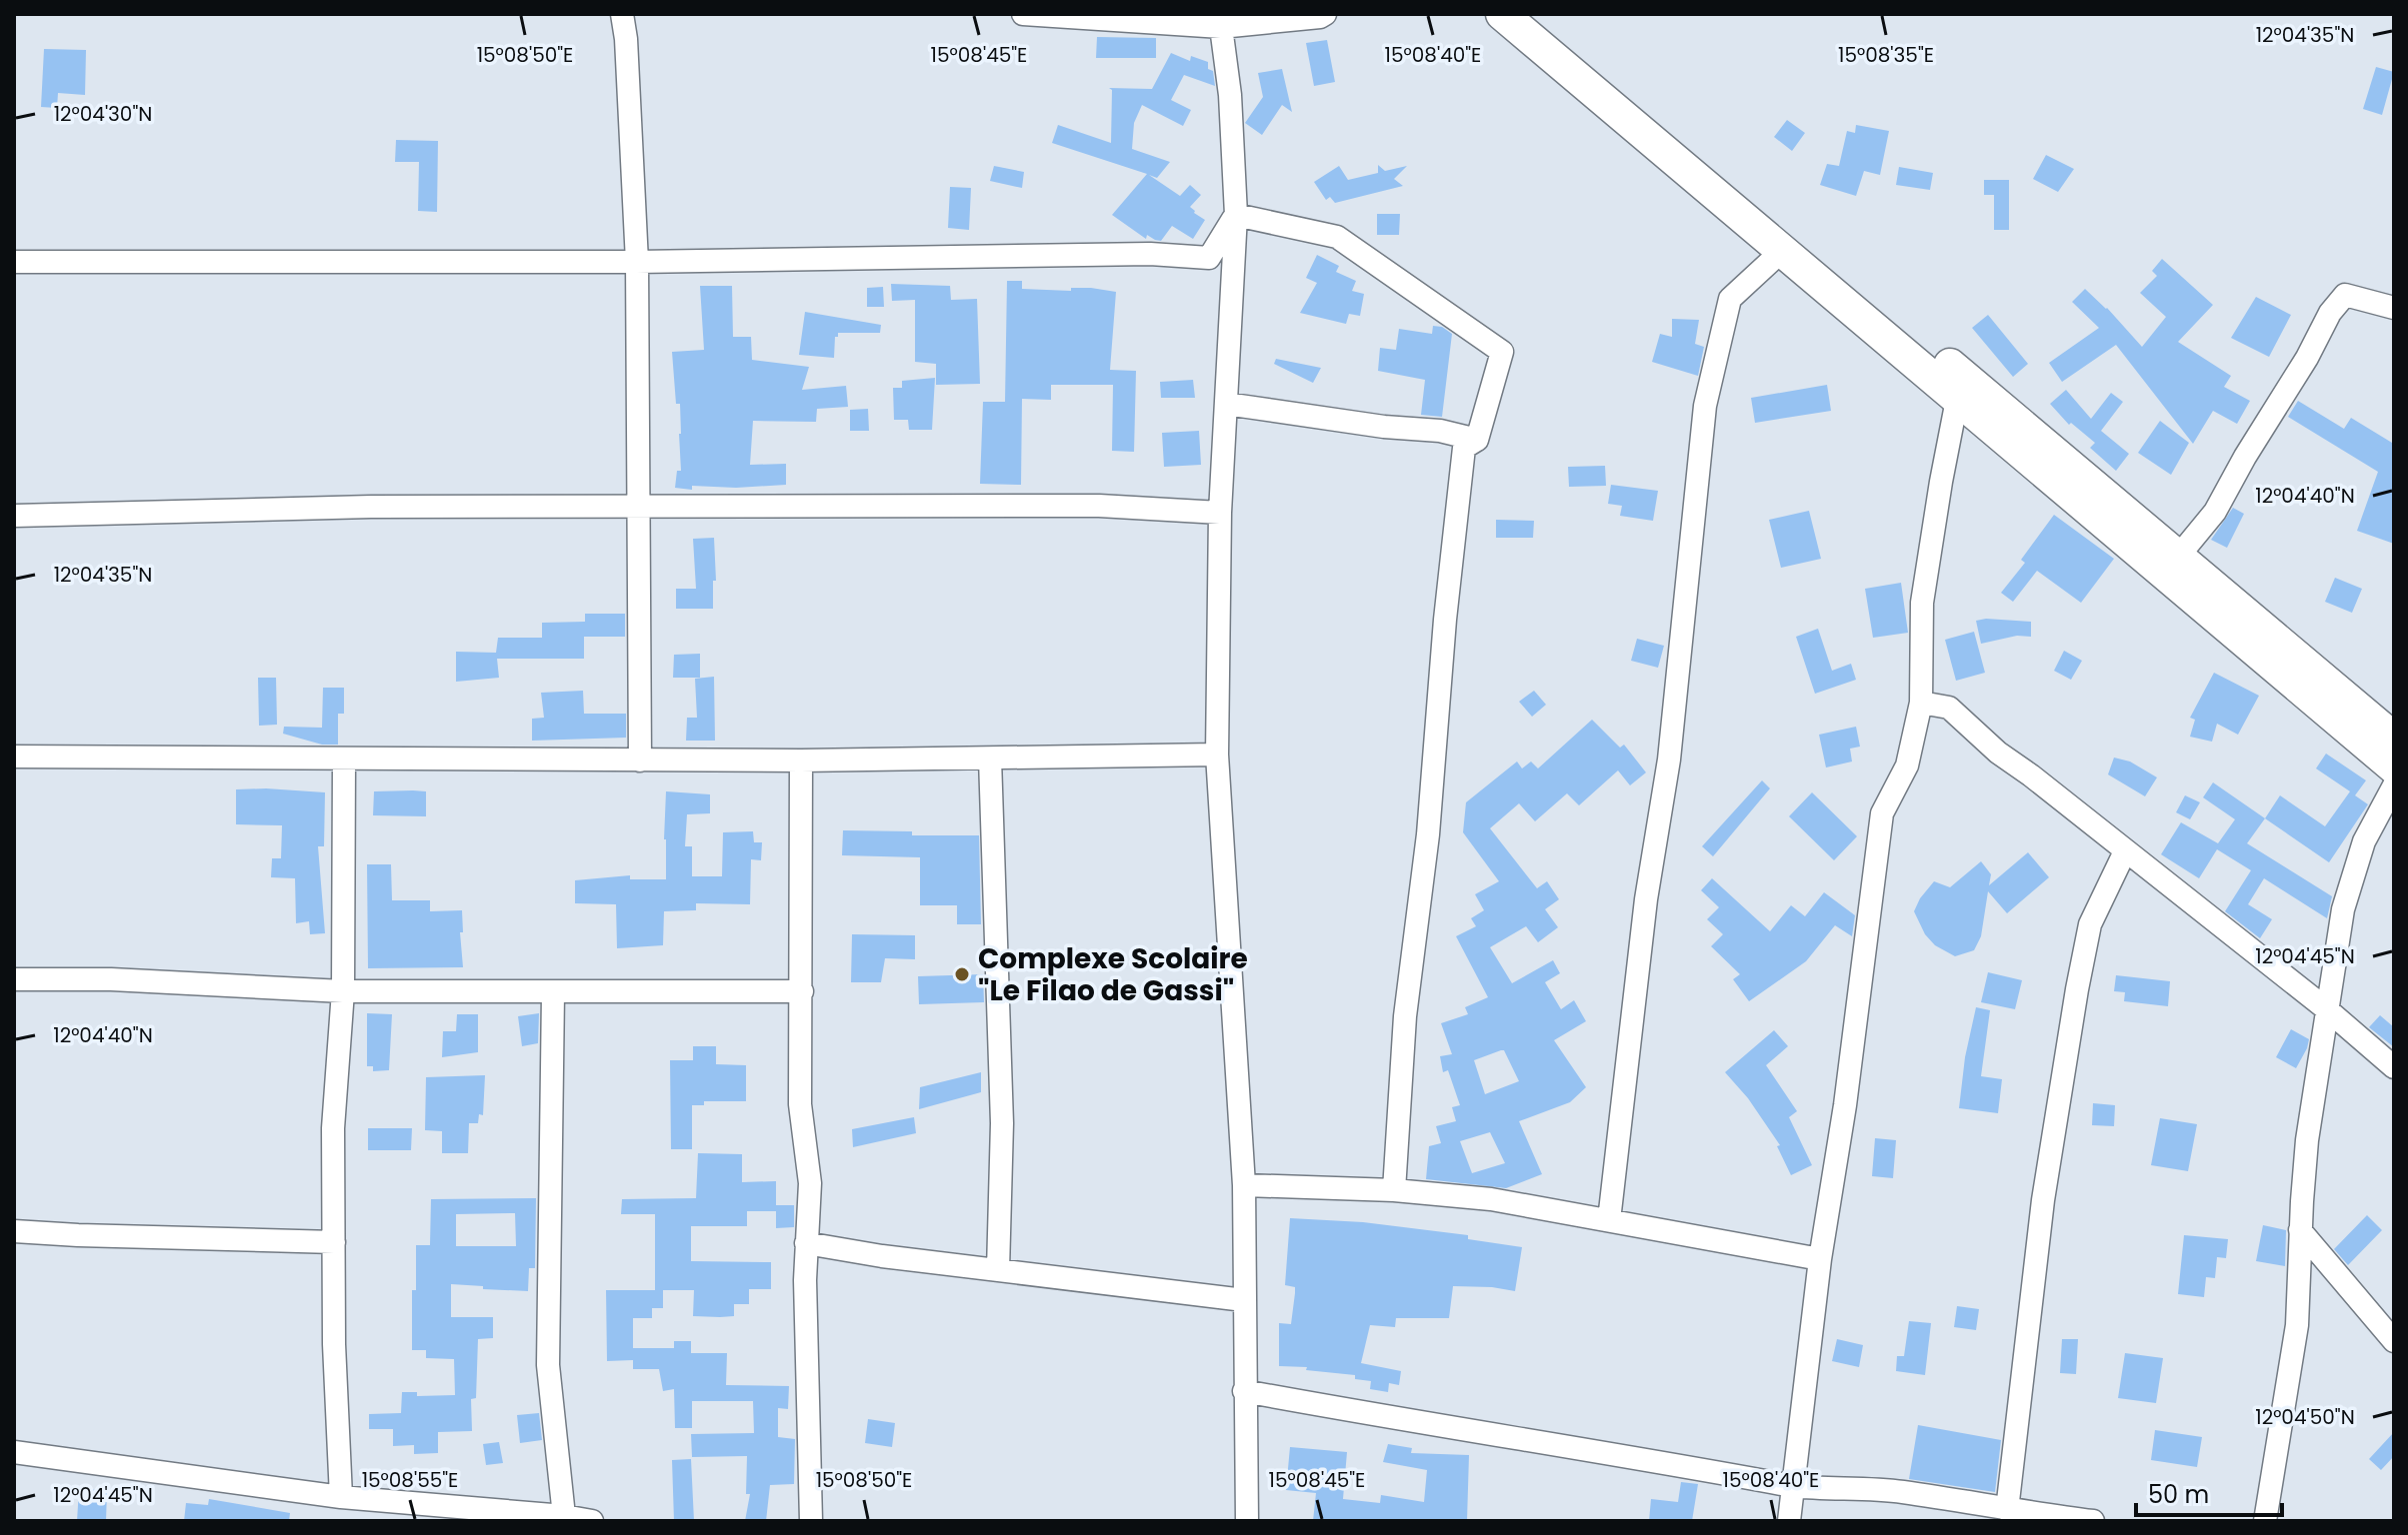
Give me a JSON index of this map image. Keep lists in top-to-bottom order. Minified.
{"places":["Complexe Scolaire \"Le Filao de Gassi\""],"scale_bar":"50 m","coordinates":["12°04'35\"N","15°08'50\"E","15°08'45\"E","15°08'40\"E","15°08'35\"E","12°04'30\"N","12°04'40\"N","12°04'45\"N","12°04'50\"N","15°08'55\"E"]}
